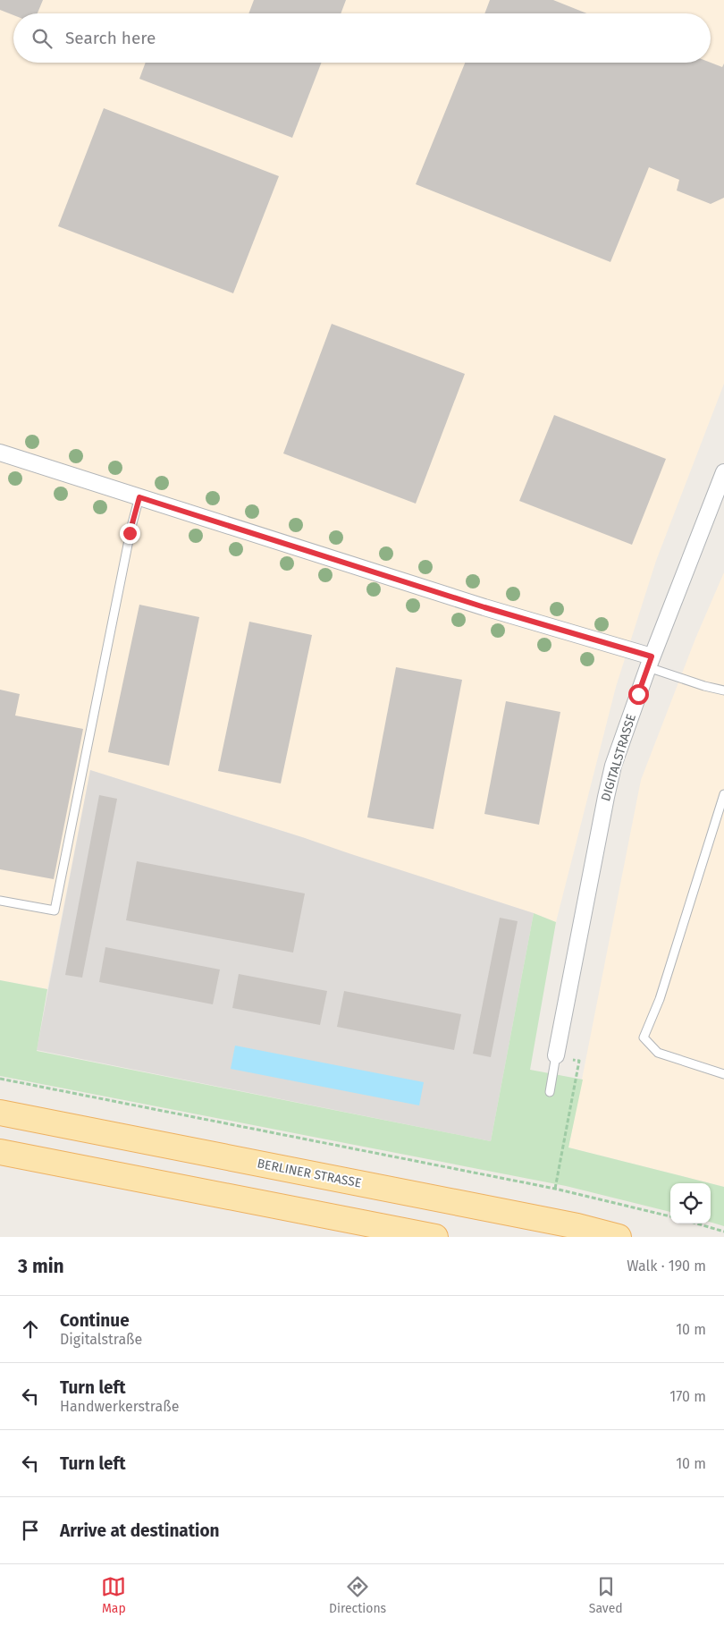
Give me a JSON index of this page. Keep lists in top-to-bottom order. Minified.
{"streets":{"main road":["BERLINER STRASSE"],"street":["DIGITALSTRASSE"]},"page":{"search":"Search here","heading":["3 min","Walk · 190 m"],"list":[["Continue","Digitalstraße","10 m"],["Turn left","Handwerkerstraße","170 m"],["Turn left","10 m"],"Arrive at destination"],"nav":["Map","Directions","Saved"]}}
